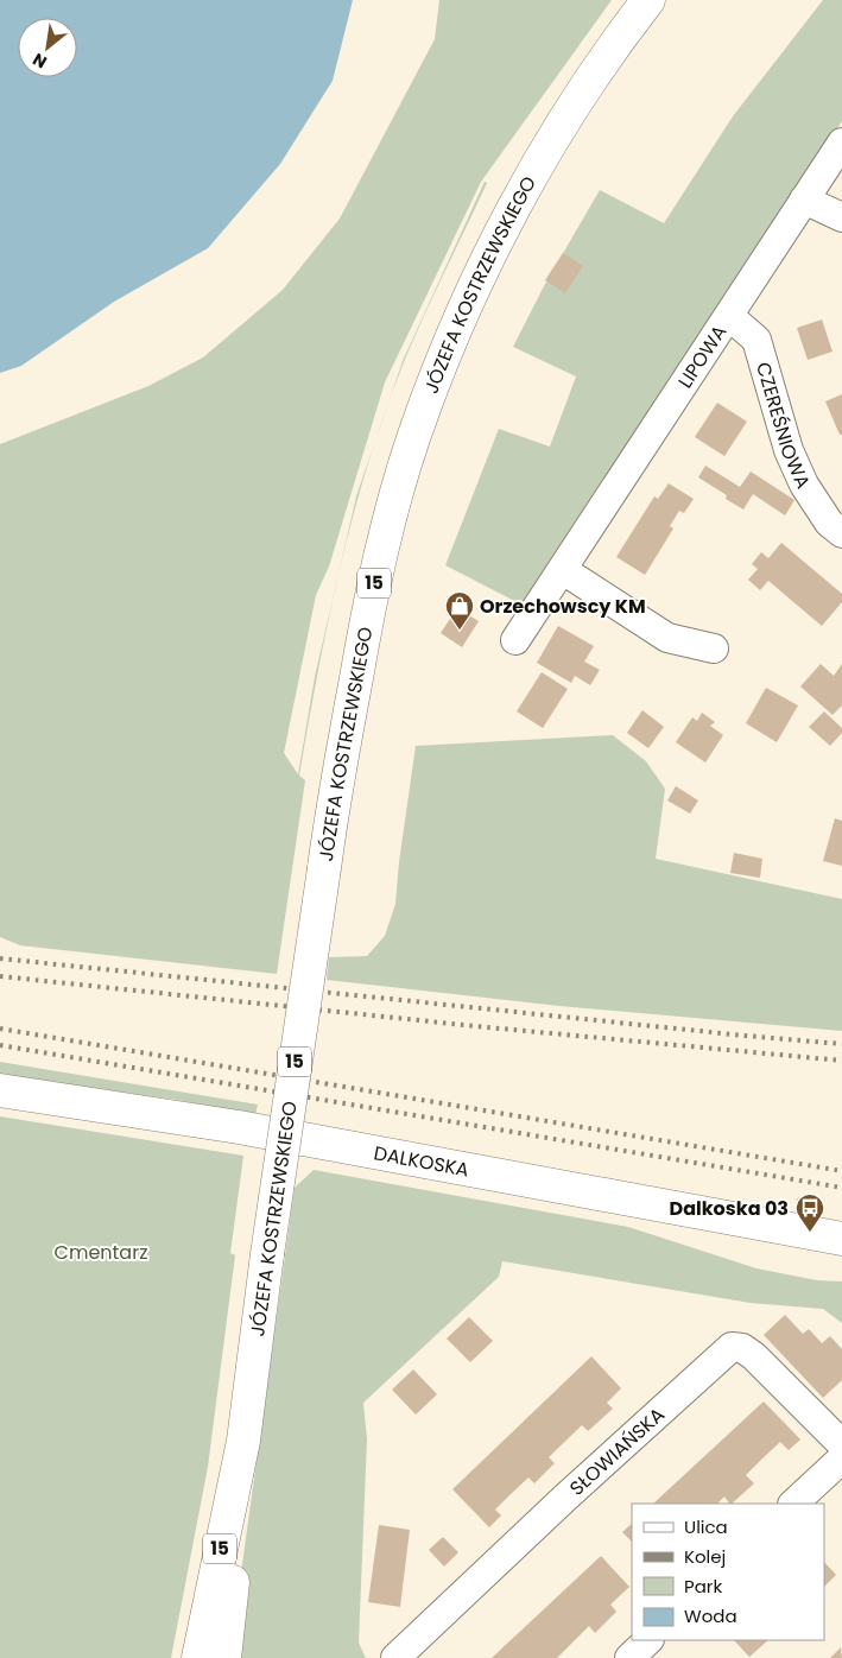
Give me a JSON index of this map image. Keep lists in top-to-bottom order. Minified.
{"streets":{"main road":["JÓZEFA KOSTRZEWSKIEGO","15","DALKOSKA"],"street":["LIPOWA","CZEREŚNIOWA","SŁOWIAŃSKA"]},"crossings":[["LIPOWA","CZEREŚNIOWA"]],"parks":["Cmentarz"],"places":{"shop":["Orzechowscy KM"],"bus stop":["Dalkoska 03"]},"legend":["Ulica","Kolej","Park","Woda"],"north":"bottom left"}
